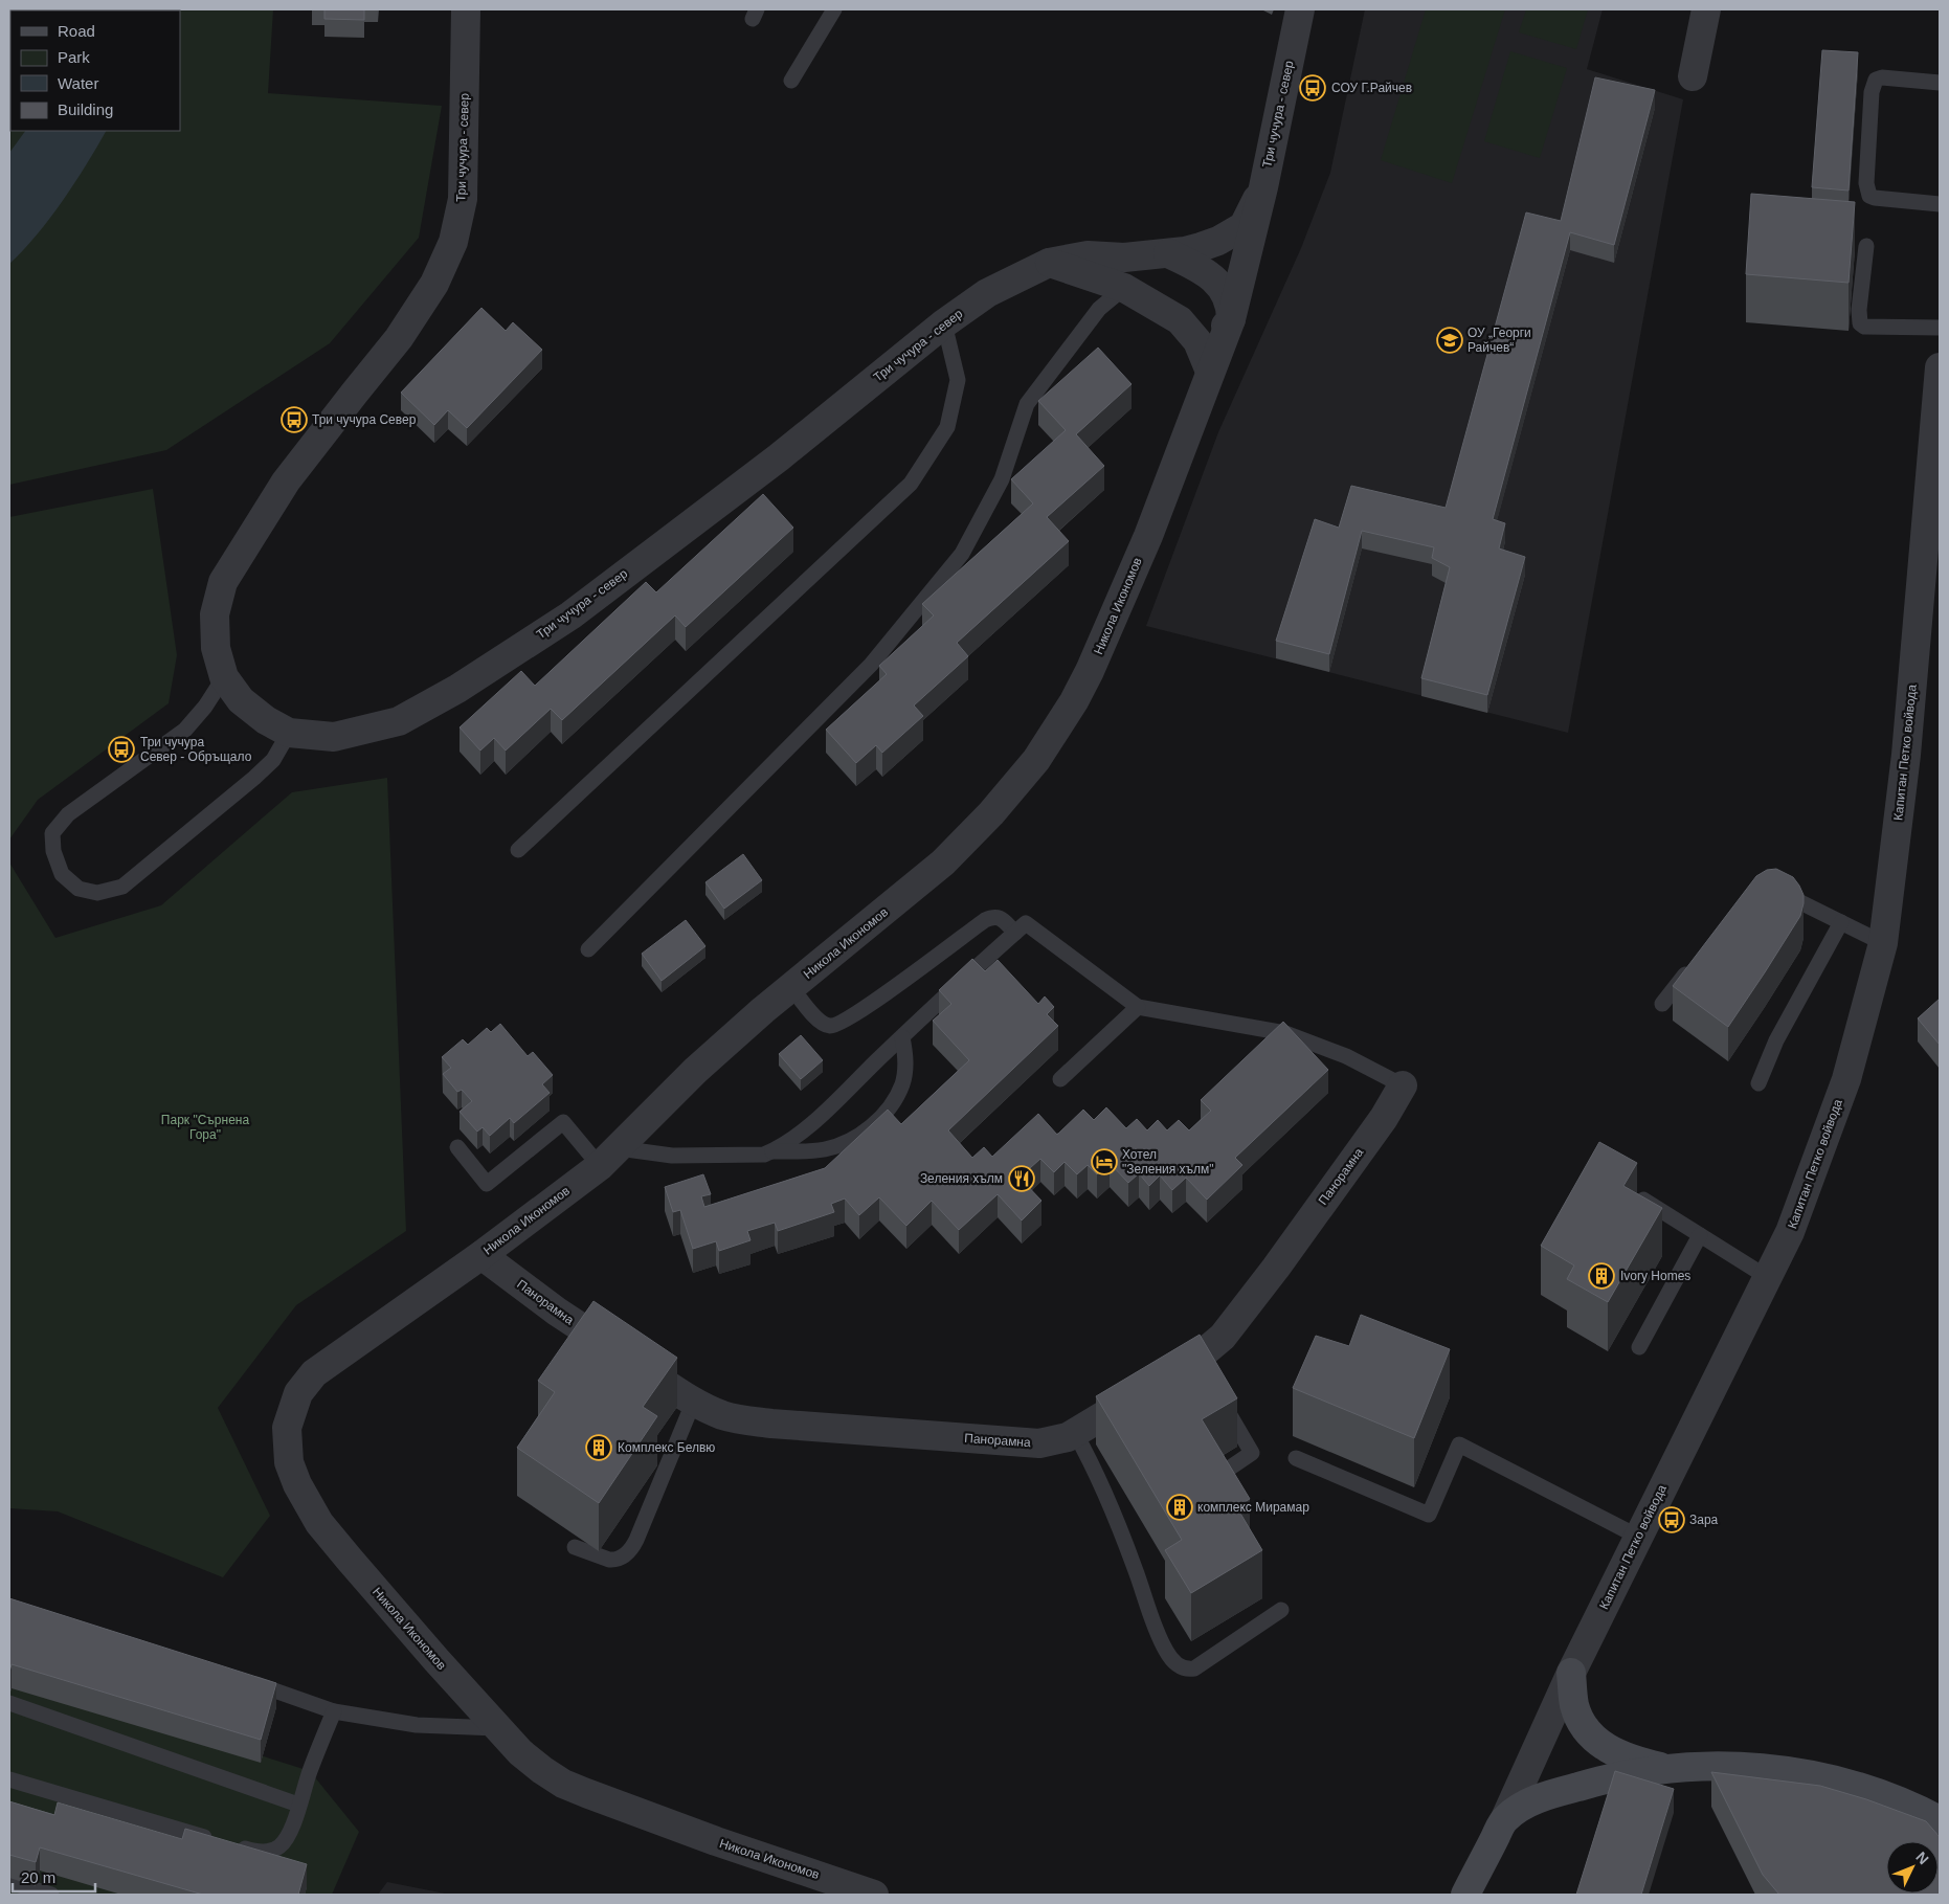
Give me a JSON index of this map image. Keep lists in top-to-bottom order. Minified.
{"streets":{"main road":["Капитан Петко войвода"],"street":["Три чучура - север","Никола Икономов","Панорамна"]},"crossings":[["Три чучура - север","Никола Икономов"],["Никола Икономов","Панорамна"]],"parks":["Парк \"Сърнена Гора\""],"places":{"bus stop":["СОУ Г.Райчев","Три чучура Север","Три чучура Север - Обръщало","Зара"],"school or university":["ОУ „Георги Райчев“"],"hotel":["Хотел \"Зеления хълм\""],"restaurant":["Зеления хълм"],"building":["Ivory Homes","Комплекс Белвю","комплекс Мирамар"]},"legend":["Road","Park","Water","Building"],"scale_bar":"20 m","north":"top right"}
